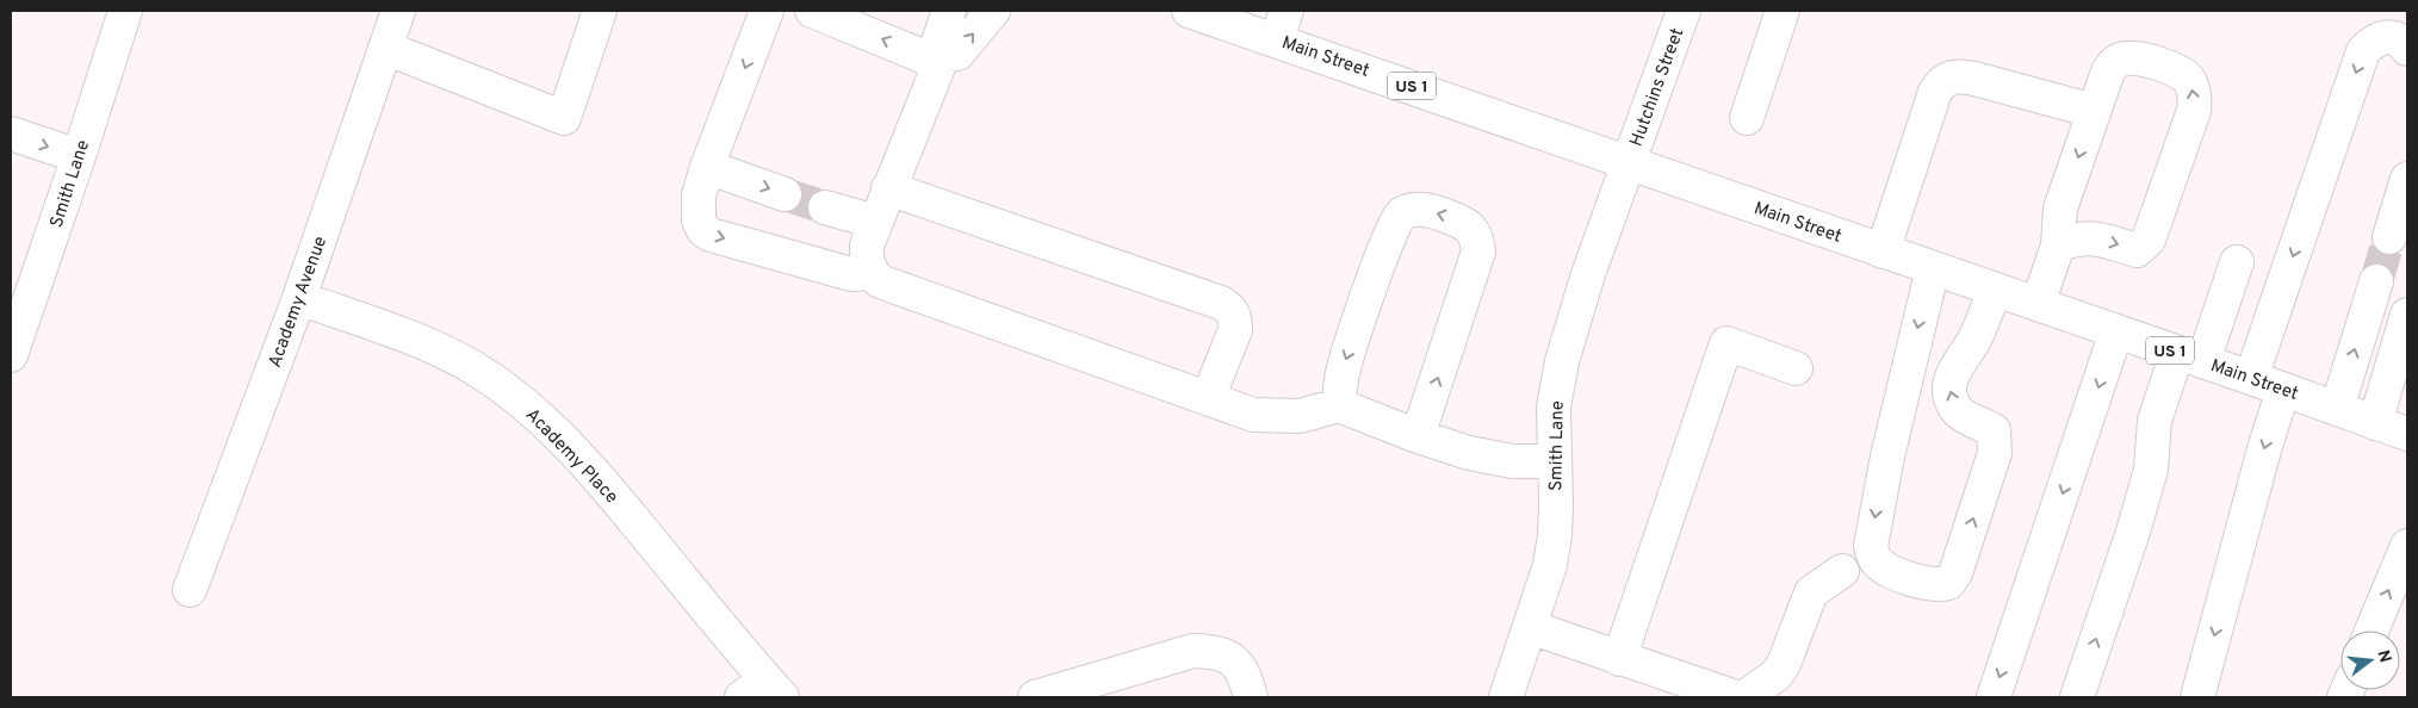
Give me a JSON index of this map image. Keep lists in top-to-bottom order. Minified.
{"streets":{"street":["Main Street","US 1","Hutchins Street","Smith Lane","Academy Avenue","Academy Place"]},"crossings":[["Main Street","Hutchins Street"],["Main Street","Smith Lane"],["Hutchins Street","Smith Lane"],["Academy Avenue","Academy Place"]],"north":"right"}
